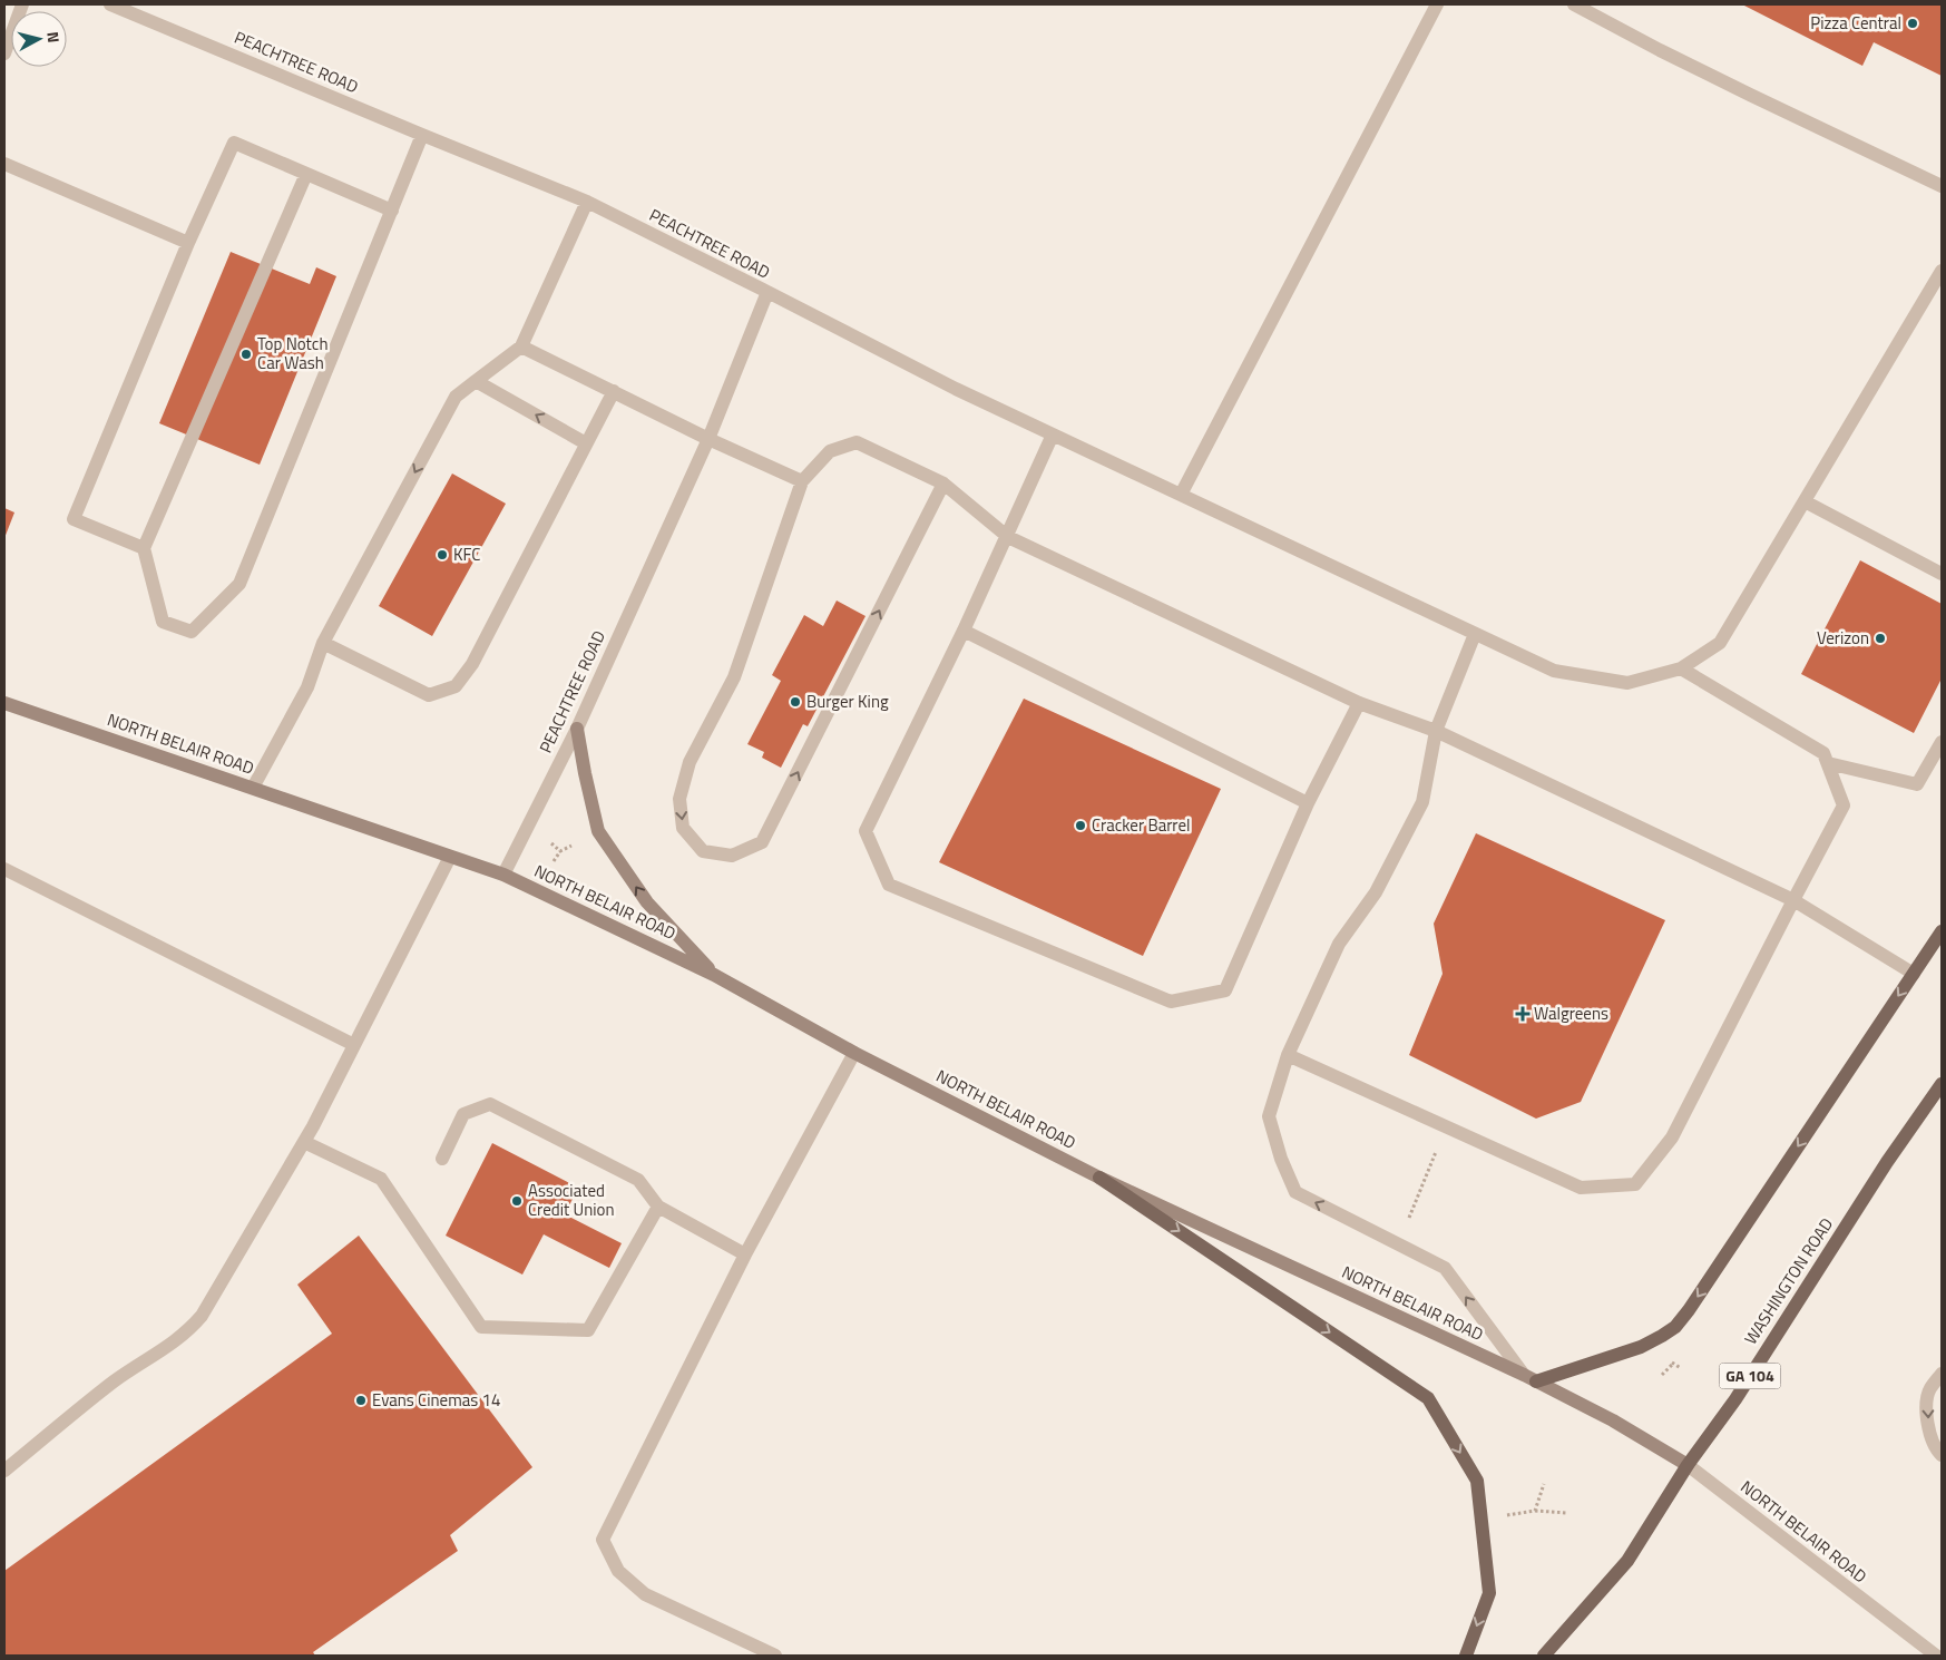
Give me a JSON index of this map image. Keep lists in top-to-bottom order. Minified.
{"streets":{"main road":["NORTH BELAIR ROAD","WASHINGTON ROAD","GA 104"],"street":["PEACHTREE ROAD"]},"crossings":[["PEACHTREE ROAD","NORTH BELAIR ROAD"],["NORTH BELAIR ROAD","WASHINGTON ROAD"]],"places":{"other":["Pizza Central","Top Notch Car Wash","KFC","Verizon","Burger King","Cracker Barrel","Associated Credit Union","Evans Cinemas 14"],"health":["Walgreens"]},"north":"right"}
